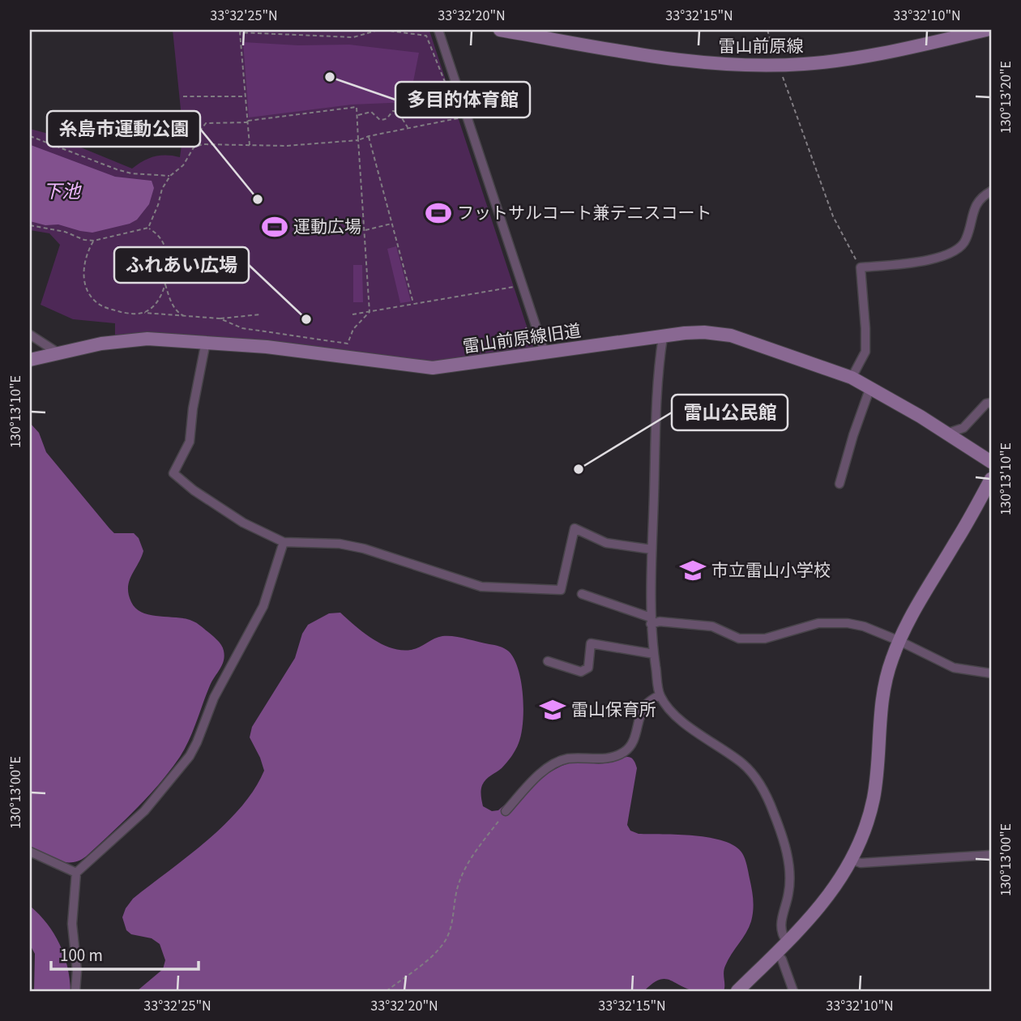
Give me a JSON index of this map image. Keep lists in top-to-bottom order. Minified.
{"streets":{"street":["雷山前原線","雷山前原線旧道"]},"water":["下池"],"places":{"other":["多目的体育館","糸島市運動公園","ふれあい広場","雷山公民館"],"sports":["フットサルコート兼テニスコート","運動広場"],"school or university":["市立雷山小学校","雷山保育所"]},"scale_bar":"100 m","coordinates":["33°32'25\"N","33°32'20\"N","33°32'15\"N","33°32'10\"N","130°13'20\"E","130°13'10\"E","130°13'00\"E"]}
